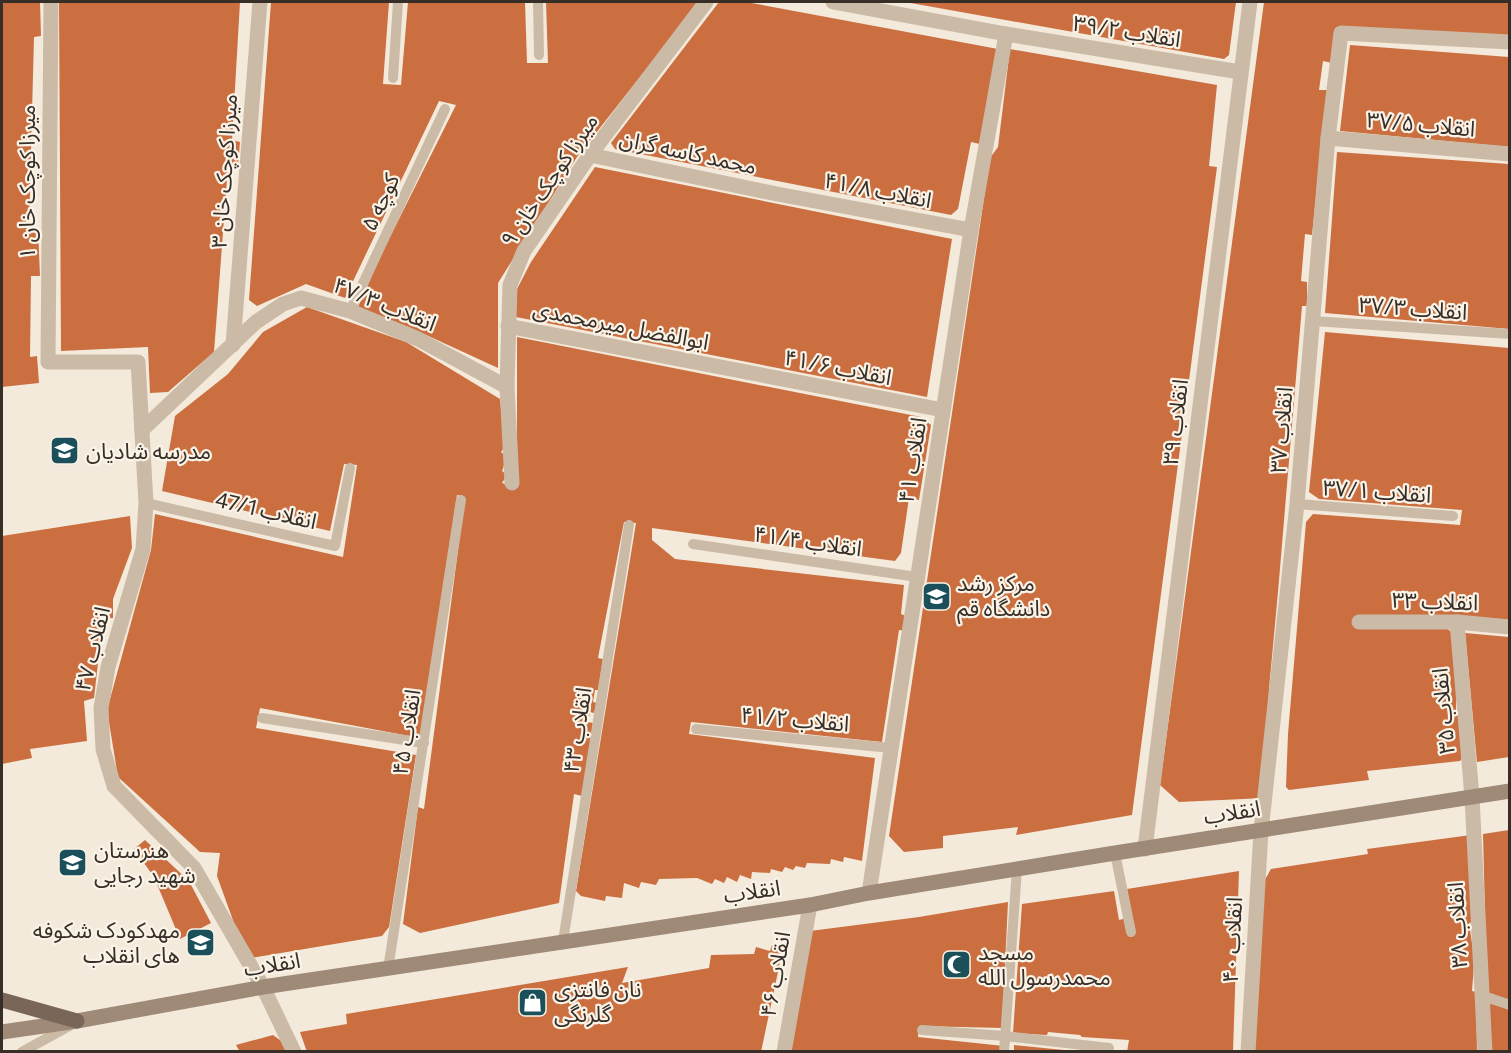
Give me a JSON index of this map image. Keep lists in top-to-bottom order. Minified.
{"streets":{"main road":["انقلاب"],"street":["انقلاب ۳۹/۲","انقلاب ۳۷/۵","محمد کاسه گران","میرزا کوچک خان ۳","میرزا کوچک خان ۹","میرزا کوچک خان ۱","انقلاب ۴۱/۸","انقلاب ۴۷/۳","ابوالفضل میرمحمدی","انقلاب ۴۱/۶","انقلاب ۳۹","انقلاب ۳۷","انقلاب ۴۱","انقلاب ۳۳","انقلاب ۴۷","انقلاب ۳۵","انقلاب ۳۸","انقلاب ۴۰","انقلاب ۴۶"],"lane":["کوچه ۵","انقلاب ۳۷/۳","انقلاب ۳۷/۱","انقلاب 47/1","انقلاب ۴۱/۴","انقلاب ۴۱/۲","انقلاب ۴۳","انقلاب ۴۵"]},"crossings":[["انقلاب ۳۹/۲","انقلاب ۳۹"],["انقلاب ۳۹/۲","انقلاب ۴۱"],["انقلاب ۳۷/۵","انقلاب ۳۷"],["محمد کاسه گران","میرزا کوچک خان ۹"],["محمد کاسه گران","انقلاب ۴۱/۸"],["میرزا کوچک خان ۳","انقلاب ۴۷/۳"],["میرزا کوچک خان ۹","انقلاب ۴۷/۳"],["میرزا کوچک خان ۹","ابوالفضل میرمحمدی"],["میرزا کوچک خان ۱","انقلاب ۴۷"],["انقلاب ۴۱/۸","انقلاب ۴۱"],["کوچه ۵","انقلاب ۴۷/۳"],["انقلاب ۴۷/۳","انقلاب ۴۷"],["انقلاب ۳۷/۳","انقلاب ۳۷"],["ابوالفضل میرمحمدی","انقلاب ۴۱/۶"],["انقلاب ۴۱/۶","انقلاب ۴۱"],["انقلاب ۳۹","انقلاب"],["انقلاب ۳۷","انقلاب ۳۷/۱"],["انقلاب ۳۷","انقلاب"],["انقلاب ۳۷","انقلاب ۴۰"],["انقلاب ۴۱","انقلاب ۴۱/۴"],["انقلاب ۴۱","انقلاب ۴۱/۲"],["انقلاب ۴۱","انقلاب"],["انقلاب 47/1","انقلاب ۴۷"],["انقلاب ۳۳","انقلاب ۳۵"],["انقلاب ۴۷","انقلاب"],["انقلاب ۳۵","انقلاب"],["انقلاب ۳۵","انقلاب ۳۸"],["انقلاب ۴۳","انقلاب"],["انقلاب ۴۵","انقلاب"],["انقلاب","انقلاب ۳۸"],["انقلاب","انقلاب ۴۰"],["انقلاب","انقلاب ۴۶"]],"places":{"school or university":["مدرسه شادیان","مرکز رشد دانشگاه قم","هنرستان شهید رجایی","مهدکودک شکوفه های انقلاب"],"mosque":["مسجد محمدرسول الله"],"shop":["نان فانتزی گلرنگی"]}}
